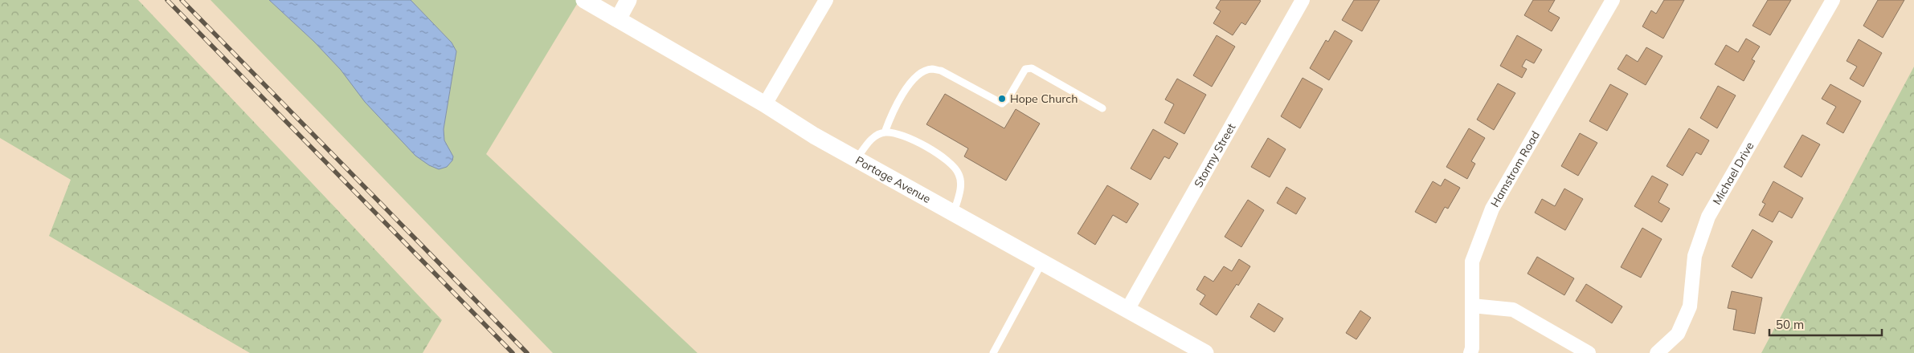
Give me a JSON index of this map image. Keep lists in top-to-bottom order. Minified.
{"streets":{"street":["Stormy Street","Hamstrom Road","Michael Drive","Portage Avenue"]},"crossings":[["Stormy Street","Portage Avenue"]],"places":["Hope Church"],"scale_bar":"50 m"}
